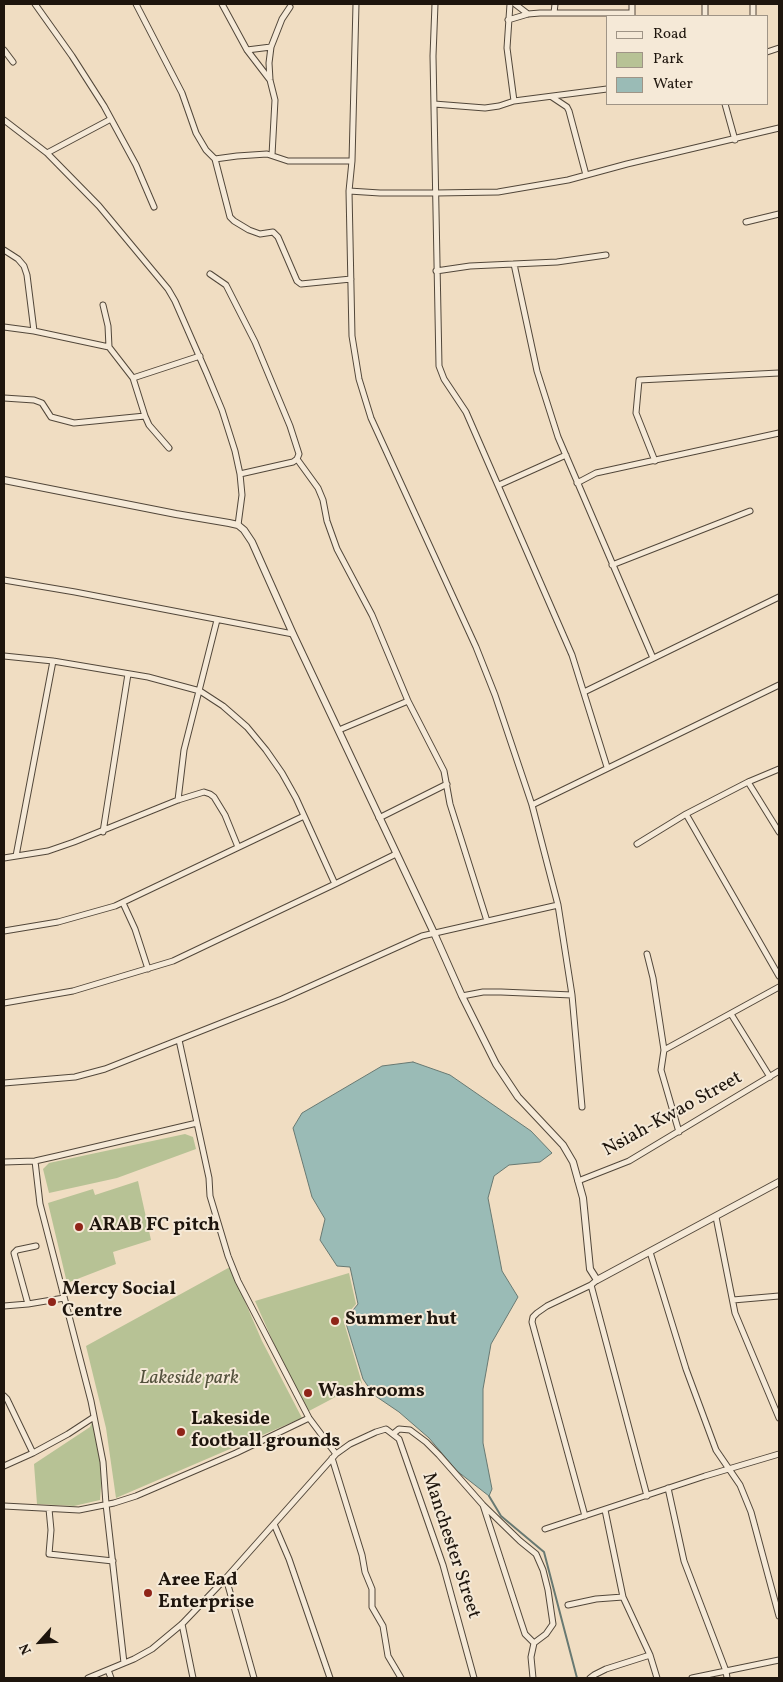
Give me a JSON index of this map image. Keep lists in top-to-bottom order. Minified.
{"streets":{"street":["Nsiah-Kwao Street","Manchester Street"]},"parks":["Lakeside park"],"places":["ARAB FC pitch","Mercy Social Centre","Summer hut","Washrooms","Lakeside football grounds","Aree Ead Enterprise"],"legend":["Road","Park","Water"],"north":"bottom left"}
